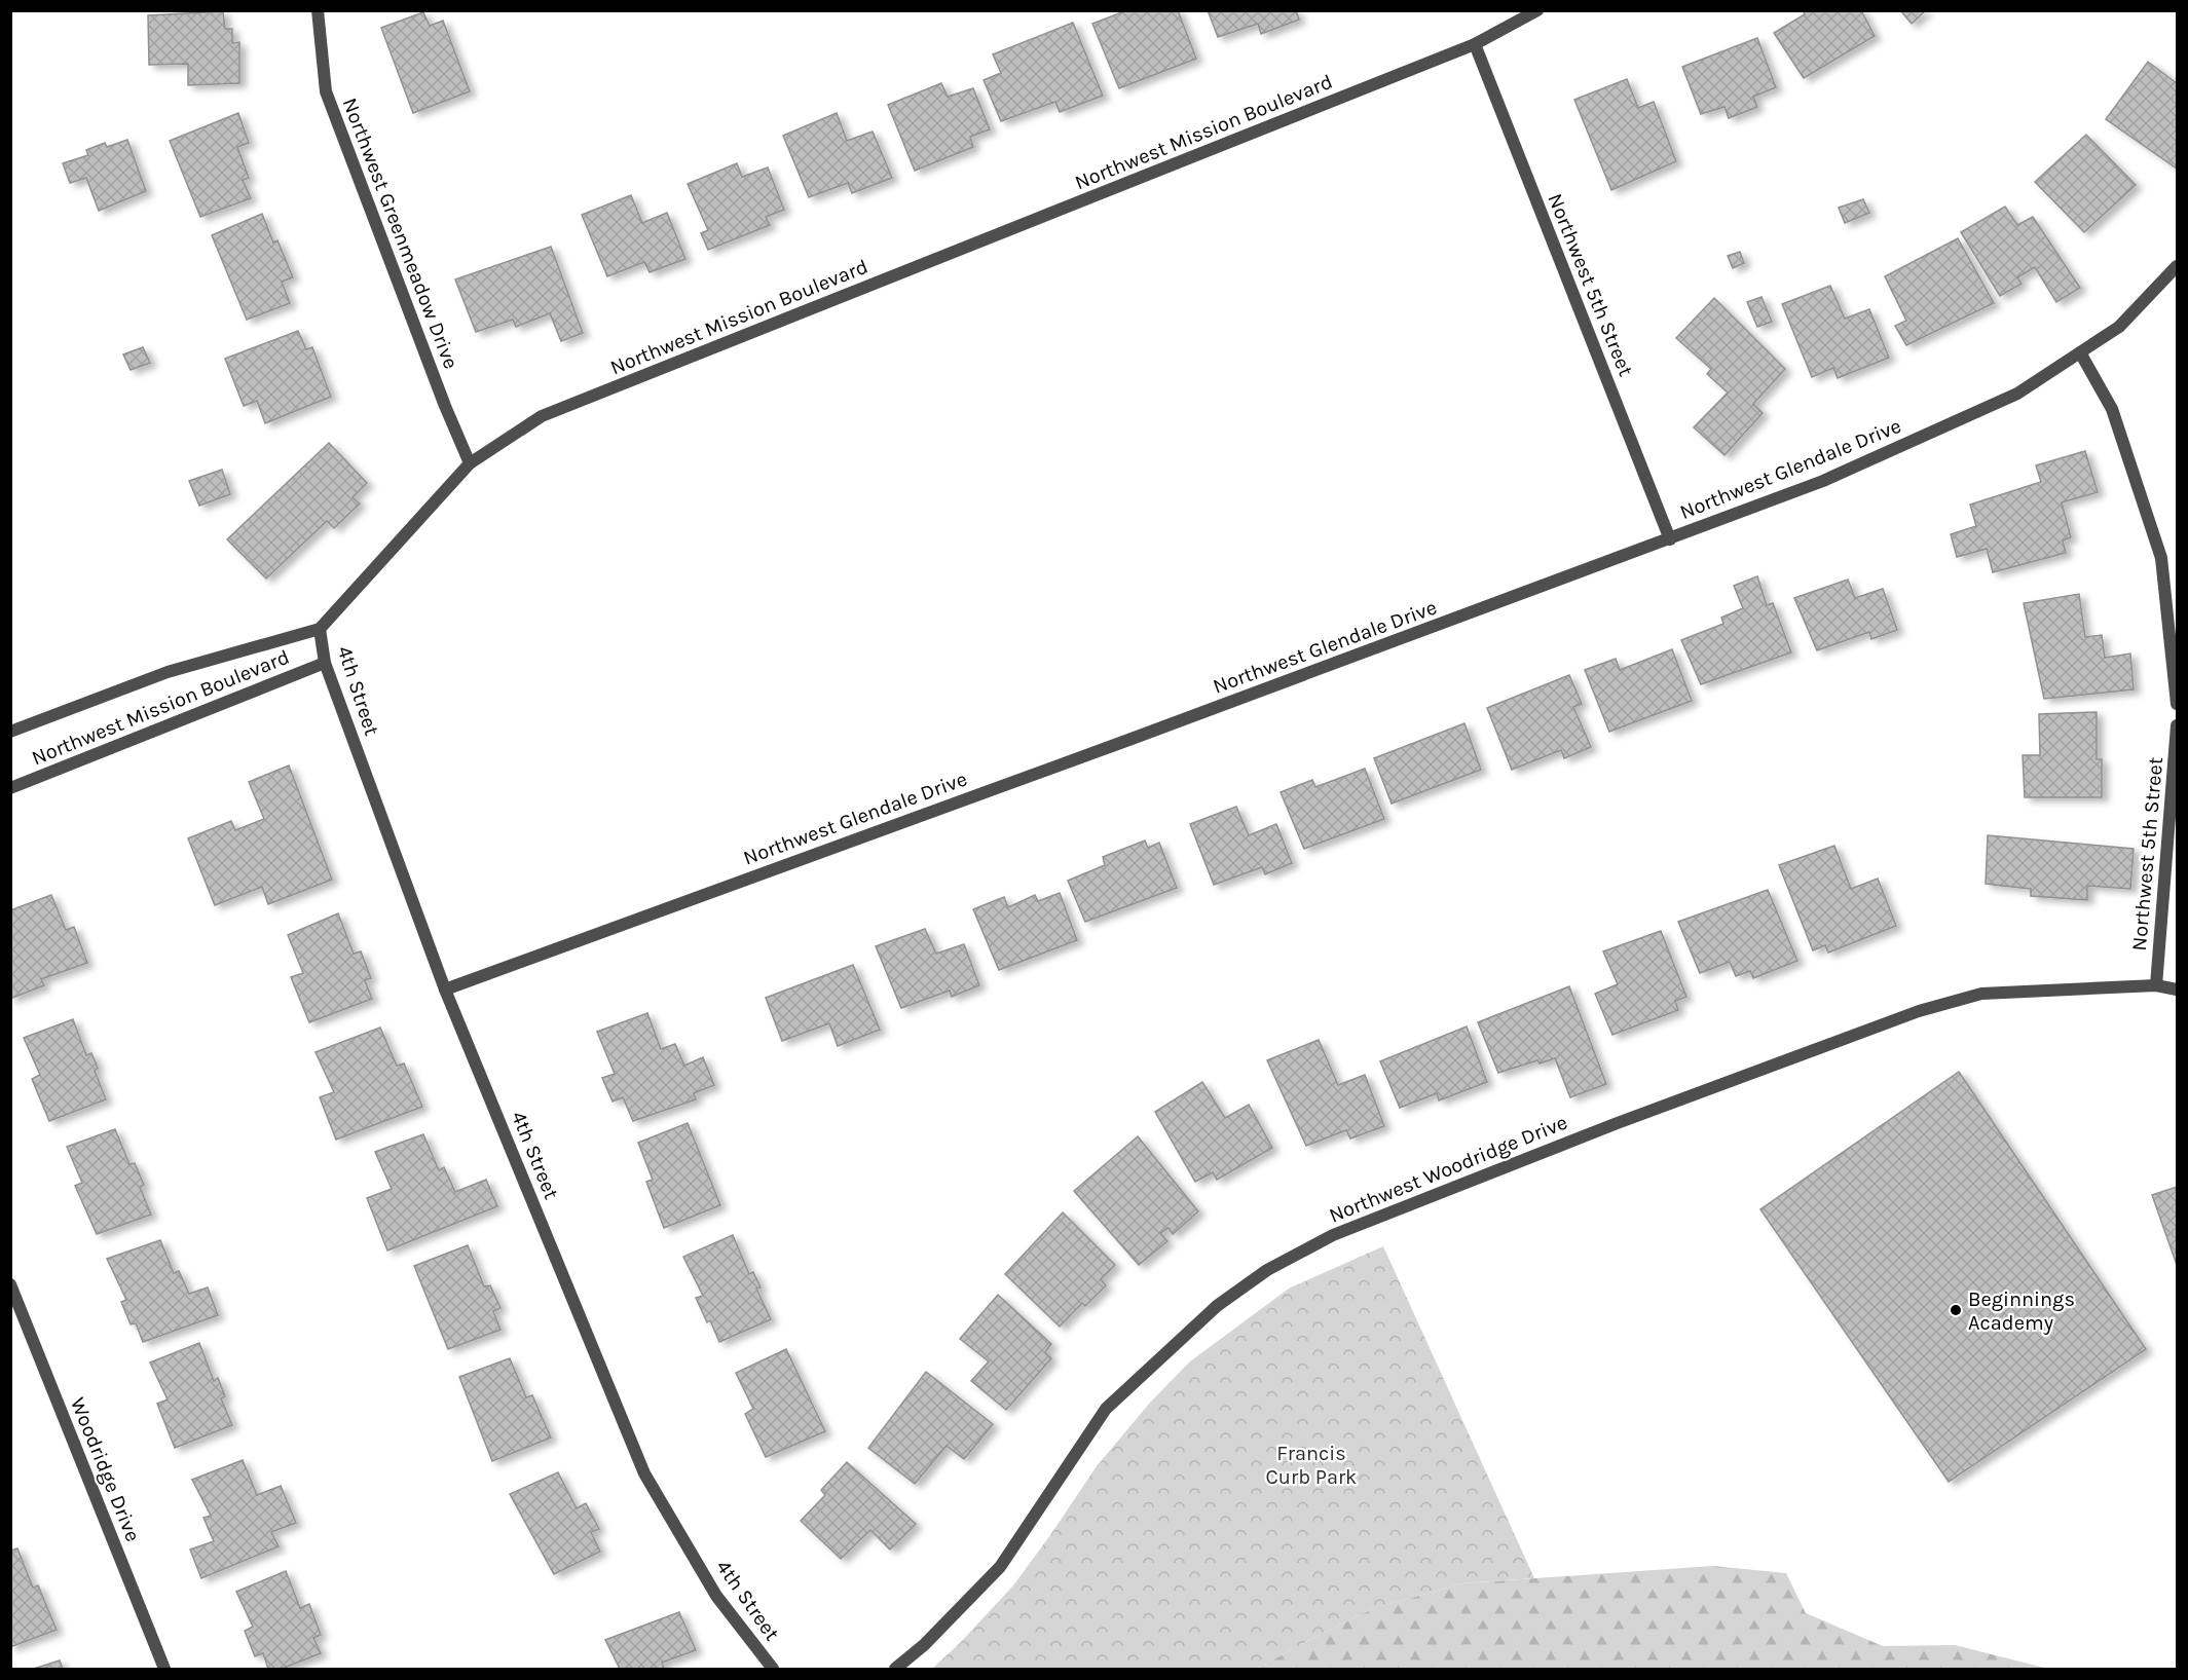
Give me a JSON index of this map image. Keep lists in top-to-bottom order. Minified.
{"streets":{"street":["Northwest Mission Boulevard","Northwest Greenmeadow Drive","Northwest 5th Street","Northwest Glendale Drive","4th Street","Northwest Woodridge Drive","Woodridge Drive"]},"crossings":[["Northwest Mission Boulevard","Northwest Greenmeadow Drive"],["Northwest Mission Boulevard","Northwest 5th Street"],["Northwest Mission Boulevard","4th Street"],["Northwest 5th Street","Northwest Glendale Drive"],["Northwest 5th Street","Northwest Woodridge Drive"],["Northwest Glendale Drive","4th Street"]],"parks":["Francis Curb Park"],"places":["Beginnings Academy"]}
